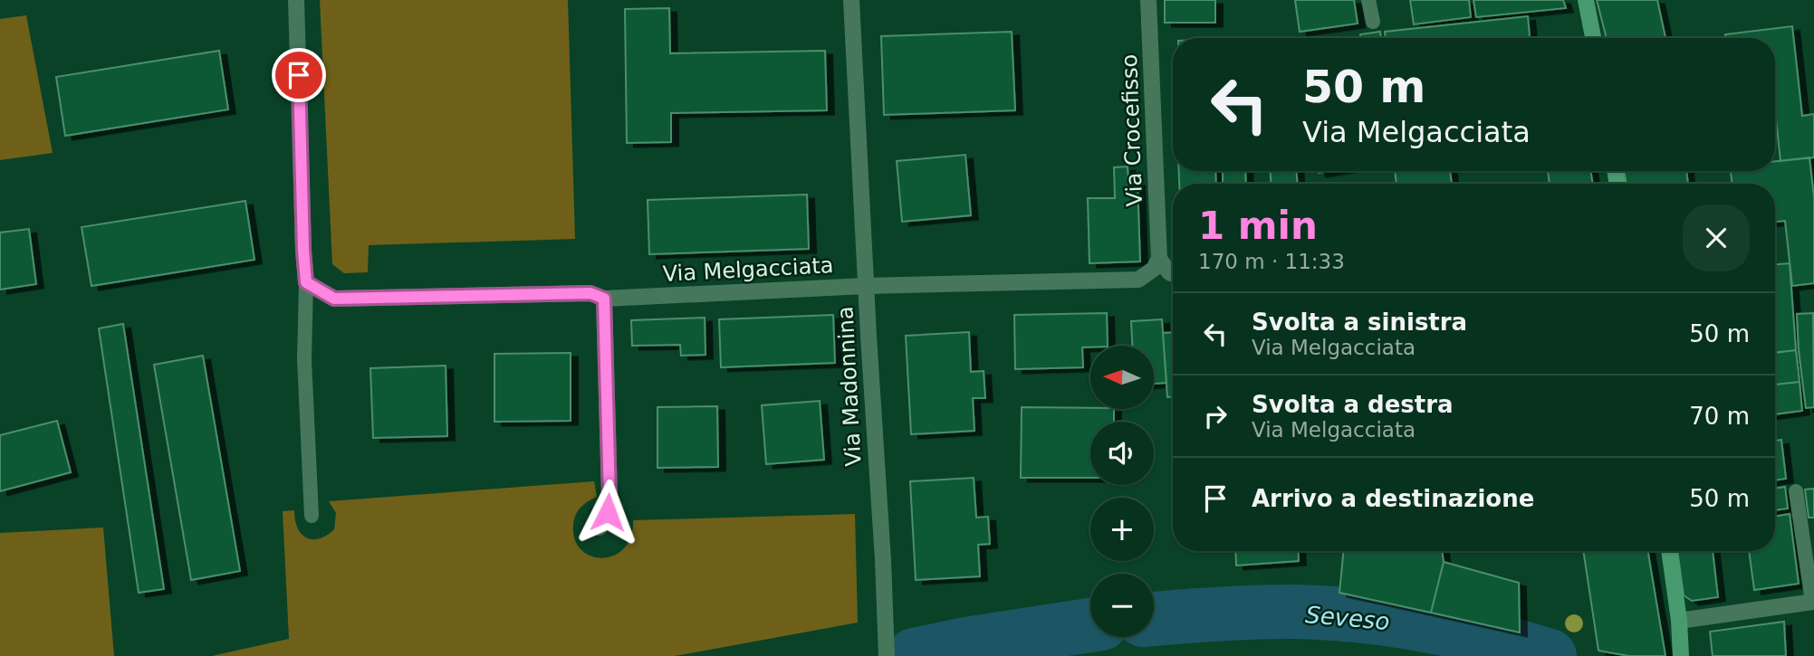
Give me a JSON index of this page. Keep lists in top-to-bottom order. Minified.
{"streets":{"street":["Via Crocefisso","Via Melgacciata","Via Madonnina"]},"crossings":[["Via Crocefisso","Via Melgacciata"],["Via Melgacciata","Via Madonnina"]],"water":["Seveso"],"north":"left","page":{"turn":["50 m","Via Melgacciata"],"heading":["1 min","170 m · 11:33"],"list":[{"name":"Svolta a sinistra","note":"Via Melgacciata","value":"50 m"},{"name":"Svolta a destra","note":"Via Melgacciata","value":"70 m"},{"name":"Arrivo a destinazione","value":"50 m"}],"map_buttons":["+","−"]}}
